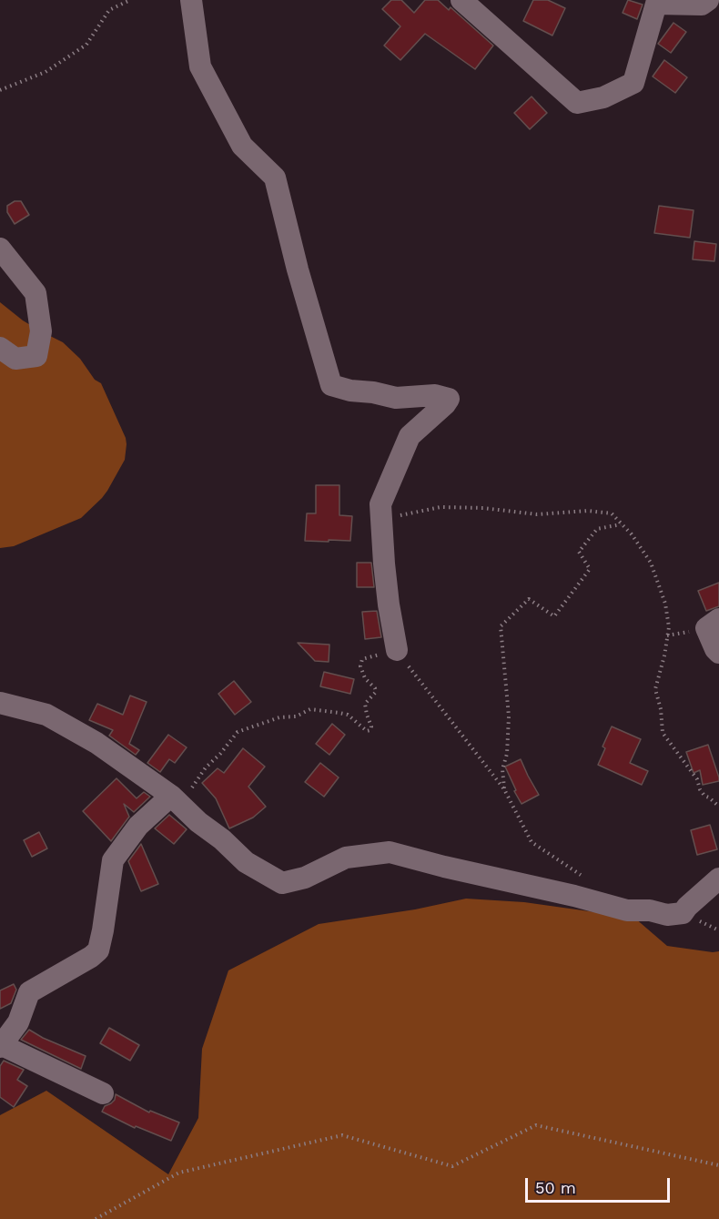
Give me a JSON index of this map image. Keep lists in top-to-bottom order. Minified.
{"scale_bar":"50 m"}
